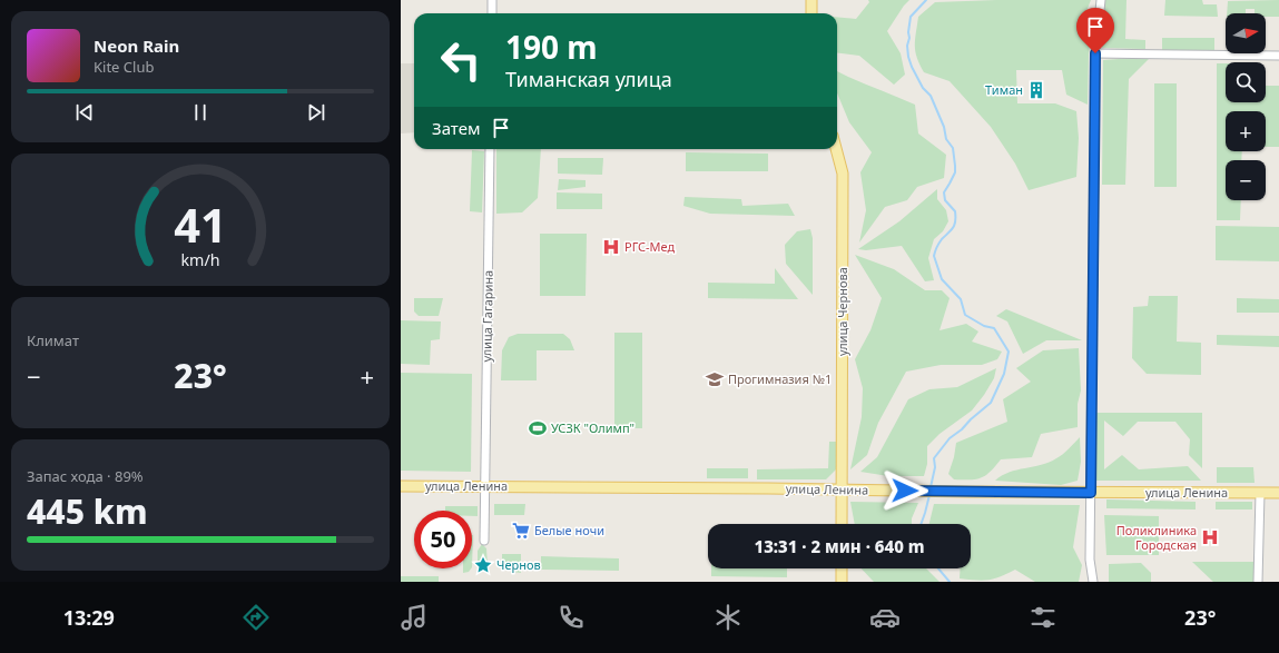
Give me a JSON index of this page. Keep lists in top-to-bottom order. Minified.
{"streets":{"main road":["улица Чернова","улица Ленина"],"street":["улица Гагарина"]},"crossings":[["улица Чернова","улица Ленина"],["улица Гагарина","улица Ленина"]],"places":{"building":["Тиман"],"hospital":["РГС-Мед","Поликлиника Городская"],"school or university":["Прогимназия №1"],"sports":["УСЗК \"Олимп\""],"supermarket":["Белые ночи"],"place":["Чернов"]},"north":"right","page":{"map_buttons":["+","−"],"turn":["190 m","Тиманская улица"],"song":["Neon Rain","Kite Club"],"then":"Затем","tile":["Климат",["Запас хода · 89%","445 km"]],"heat":["−","23°","+"],"limit":"50","trip":"13:31 · 2 мин · 640 m","tabs":["13:29","23°"],"gauge":["41","km/h"]}}
